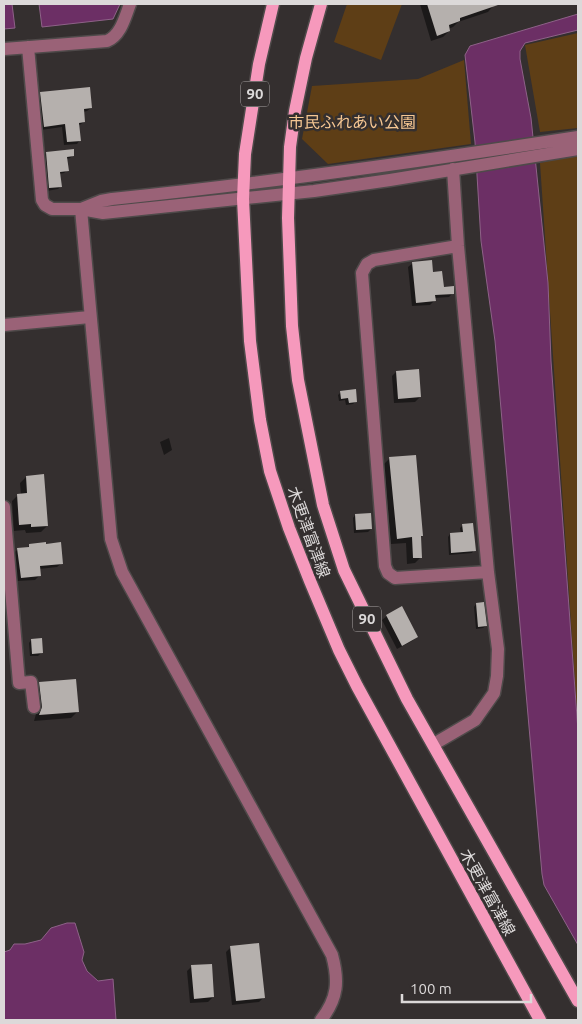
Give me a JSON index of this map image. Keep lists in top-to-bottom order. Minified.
{"streets":{"main road":["90","木更津富津線"]},"parks":["市民ふれあい公園"],"scale_bar":"100 m"}
